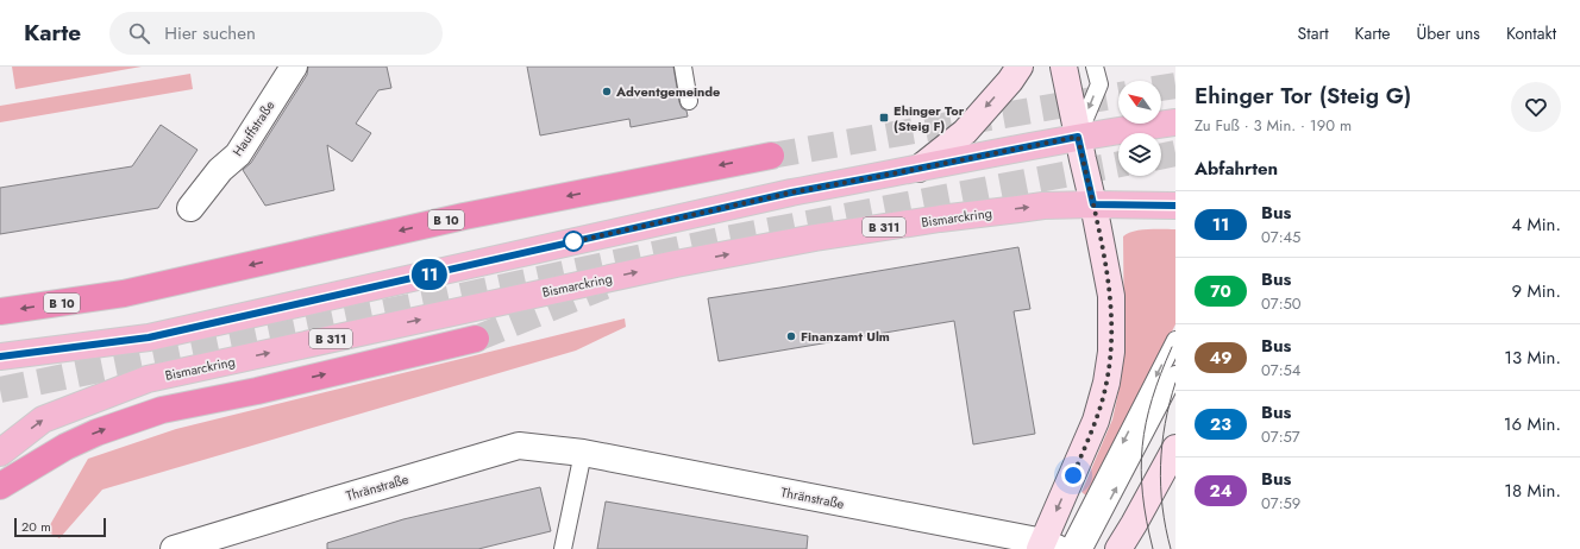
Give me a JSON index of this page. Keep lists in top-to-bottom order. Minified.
{"streets":{"highway":["B 10"],"main road":["Bismarckring","B 311"],"street":["Hauffstraße","Thränstraße"]},"places":{"other":["Adventgemeinde","Finanzamt Ulm"],"transit":["Ehinger Tor (Steig F)"]},"lines":["bus line 11"],"scale_bar":"20 m","north":"top left","page":{"header":"Karte","search":"Hier suchen","nav":["Start","Karte","Über uns","Kontakt"],"on_map":"11","heading":[["Ehinger Tor (Steig G)","Zu Fuß · 3 Min. · 190 m"],"Abfahrten"],"list":[{"mark":"11","name":"Bus","note":"07:45","value":"4 Min."},{"mark":"70","name":"Bus","note":"07:50","value":"9 Min."},{"mark":"49","name":"Bus","note":"07:54","value":"13 Min."},{"mark":"23","name":"Bus","note":"07:57","value":"16 Min."},{"mark":"24","name":"Bus","note":"07:59","value":"18 Min."}],"scale":"20 m"}}
